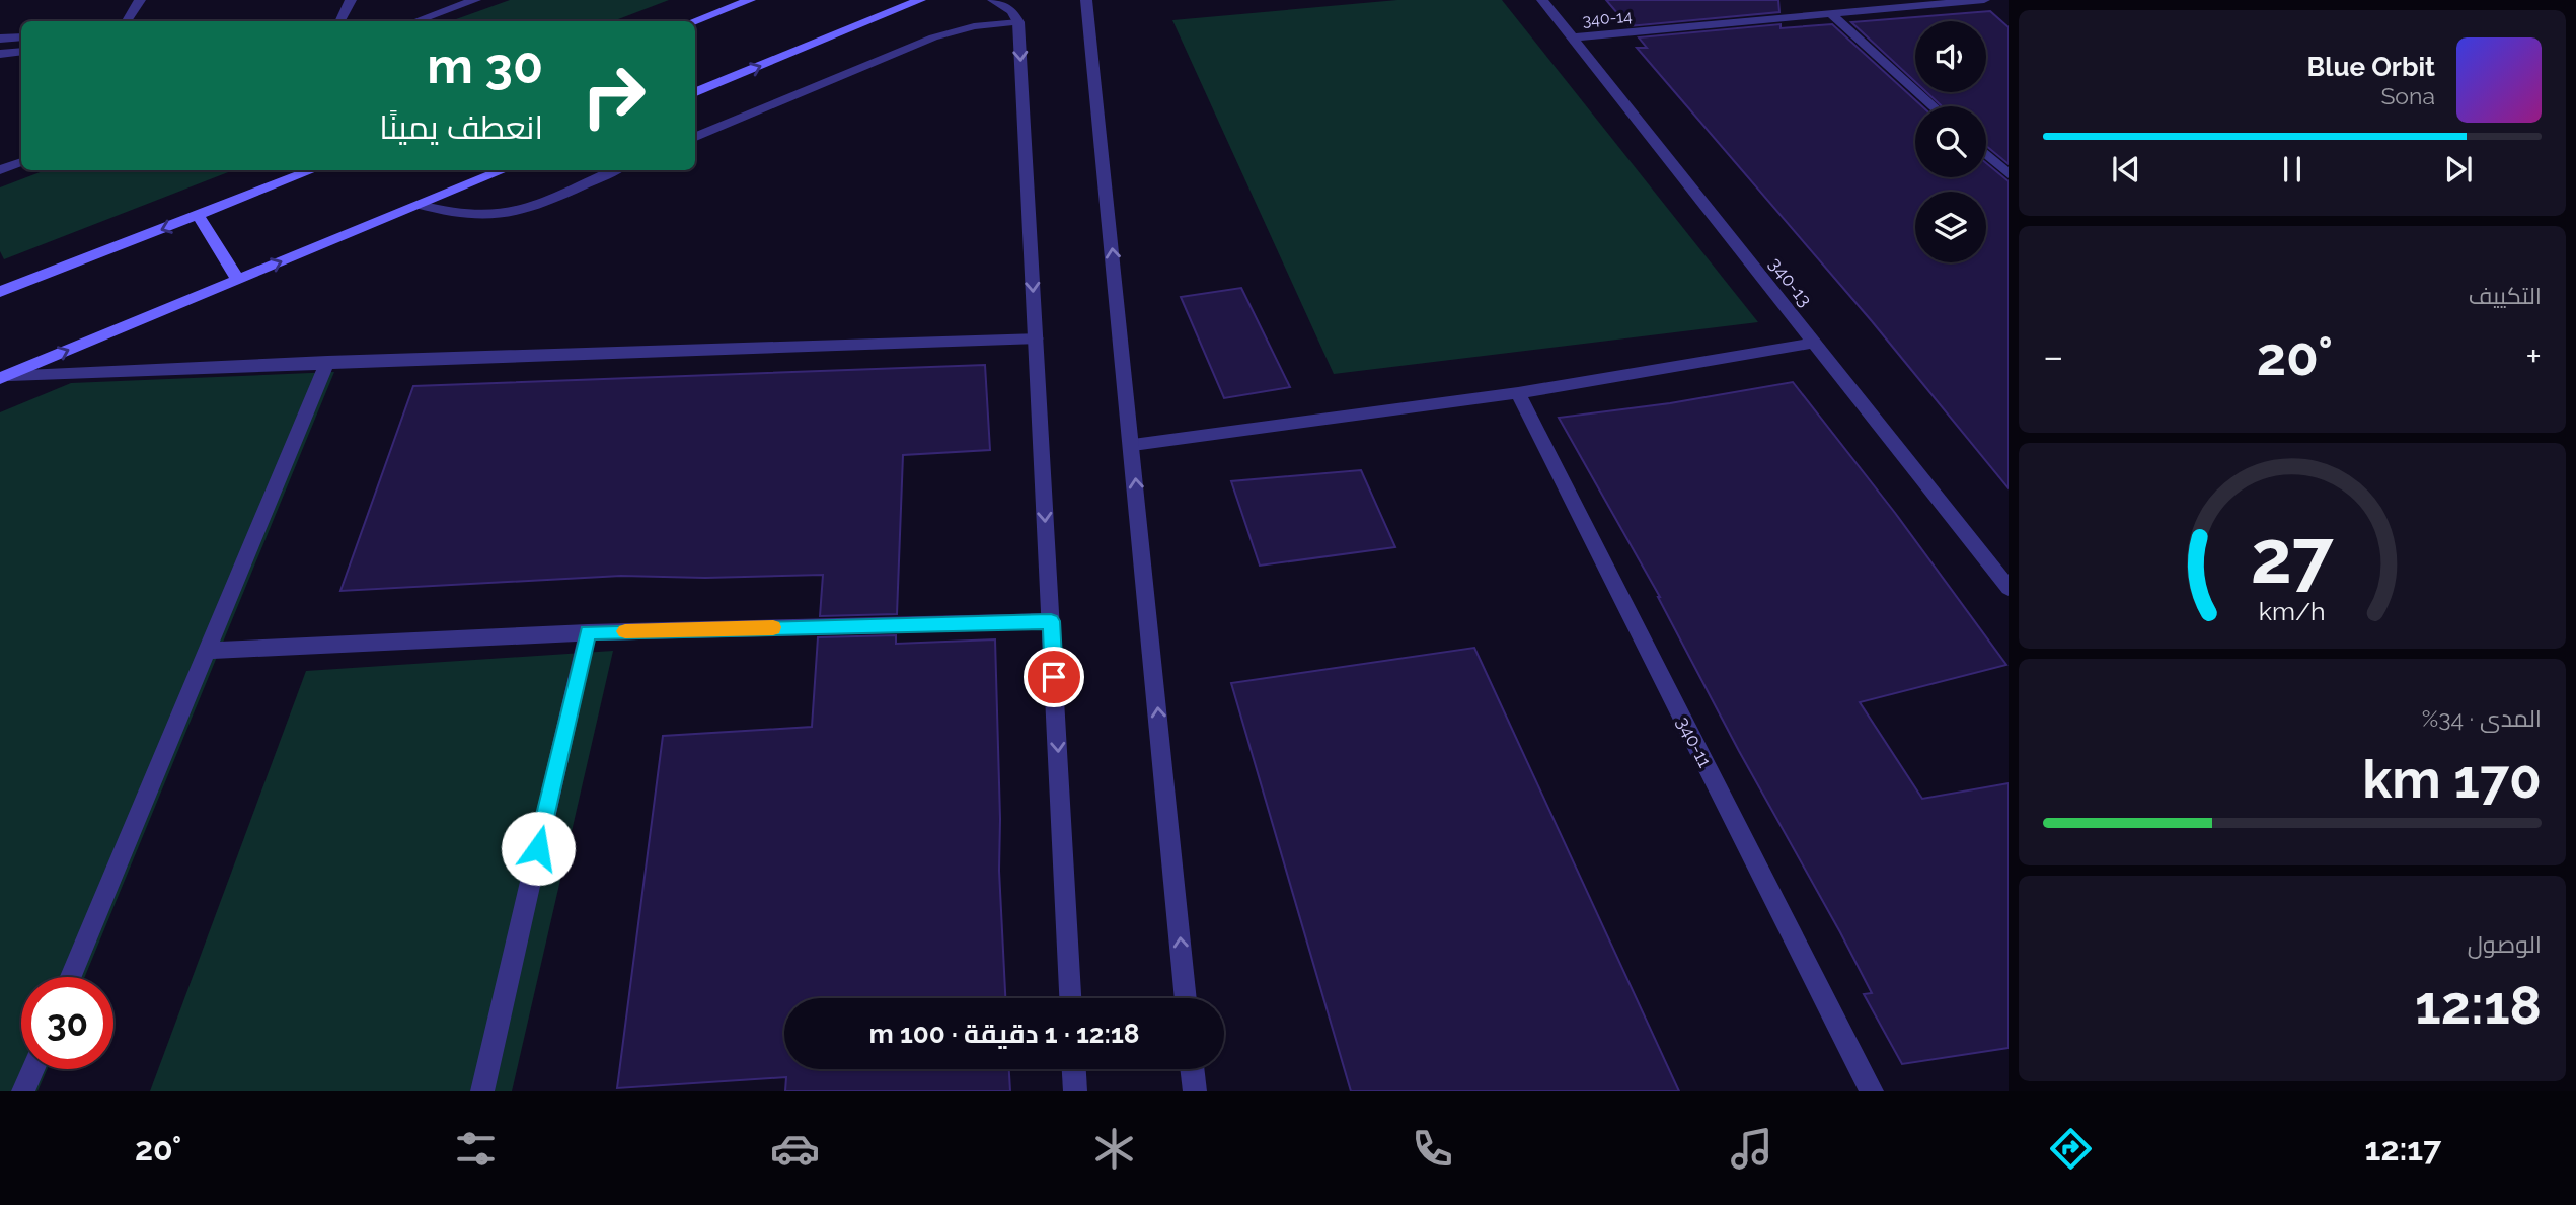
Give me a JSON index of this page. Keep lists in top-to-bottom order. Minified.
{"streets":{"street":["340-14","340-13","340-11"]},"crossings":[["340-14","340-13"]],"page":{"turn":["30 m","انعطف يمينًا"],"song":["Blue Orbit","Sona"],"tile":["التكييف",["المدى · 34%","170 km"],["الوصول","12:18"]],"heat":["−","20°","+"],"limit":"30","trip":"12:18 · 1 دقيقة · 100 m","tabs":["12:17","20°"],"gauge":["27","km/h"]}}
